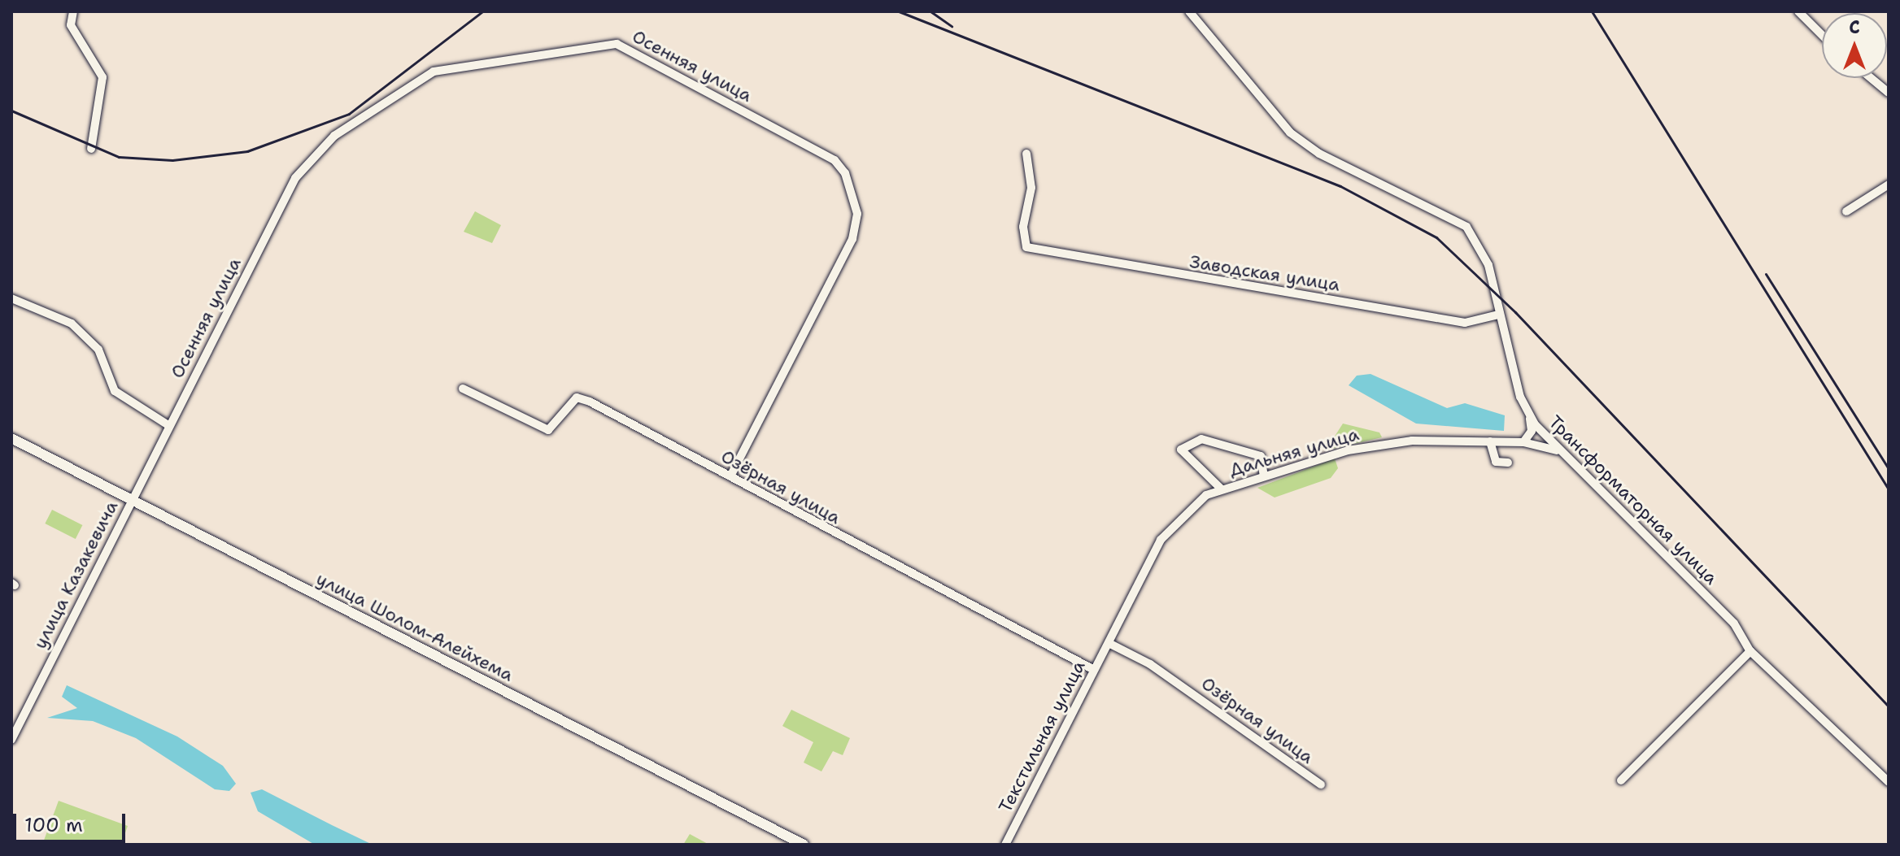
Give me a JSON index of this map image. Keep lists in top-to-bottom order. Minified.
{"streets":{"main road":["улица Шолом-Алейхема"],"street":["Осенняя улица","Заводская улица","Дальняя улица","Озёрная улица","Трансформаторная улица","улица Казакевича","Текстильная улица"]},"crossings":[["Осенняя улица","Озёрная улица"],["Осенняя улица","улица Казакевича"],["Заводская улица","Трансформаторная улица"],["Дальняя улица","Озёрная улица"],["Дальняя улица","Трансформаторная улица"],["Дальняя улица","Текстильная улица"],["Озёрная улица","Текстильная улица"],["улица Казакевича","улица Шолом-Алейхема"]],"scale_bar":"100 m","north":"top"}
